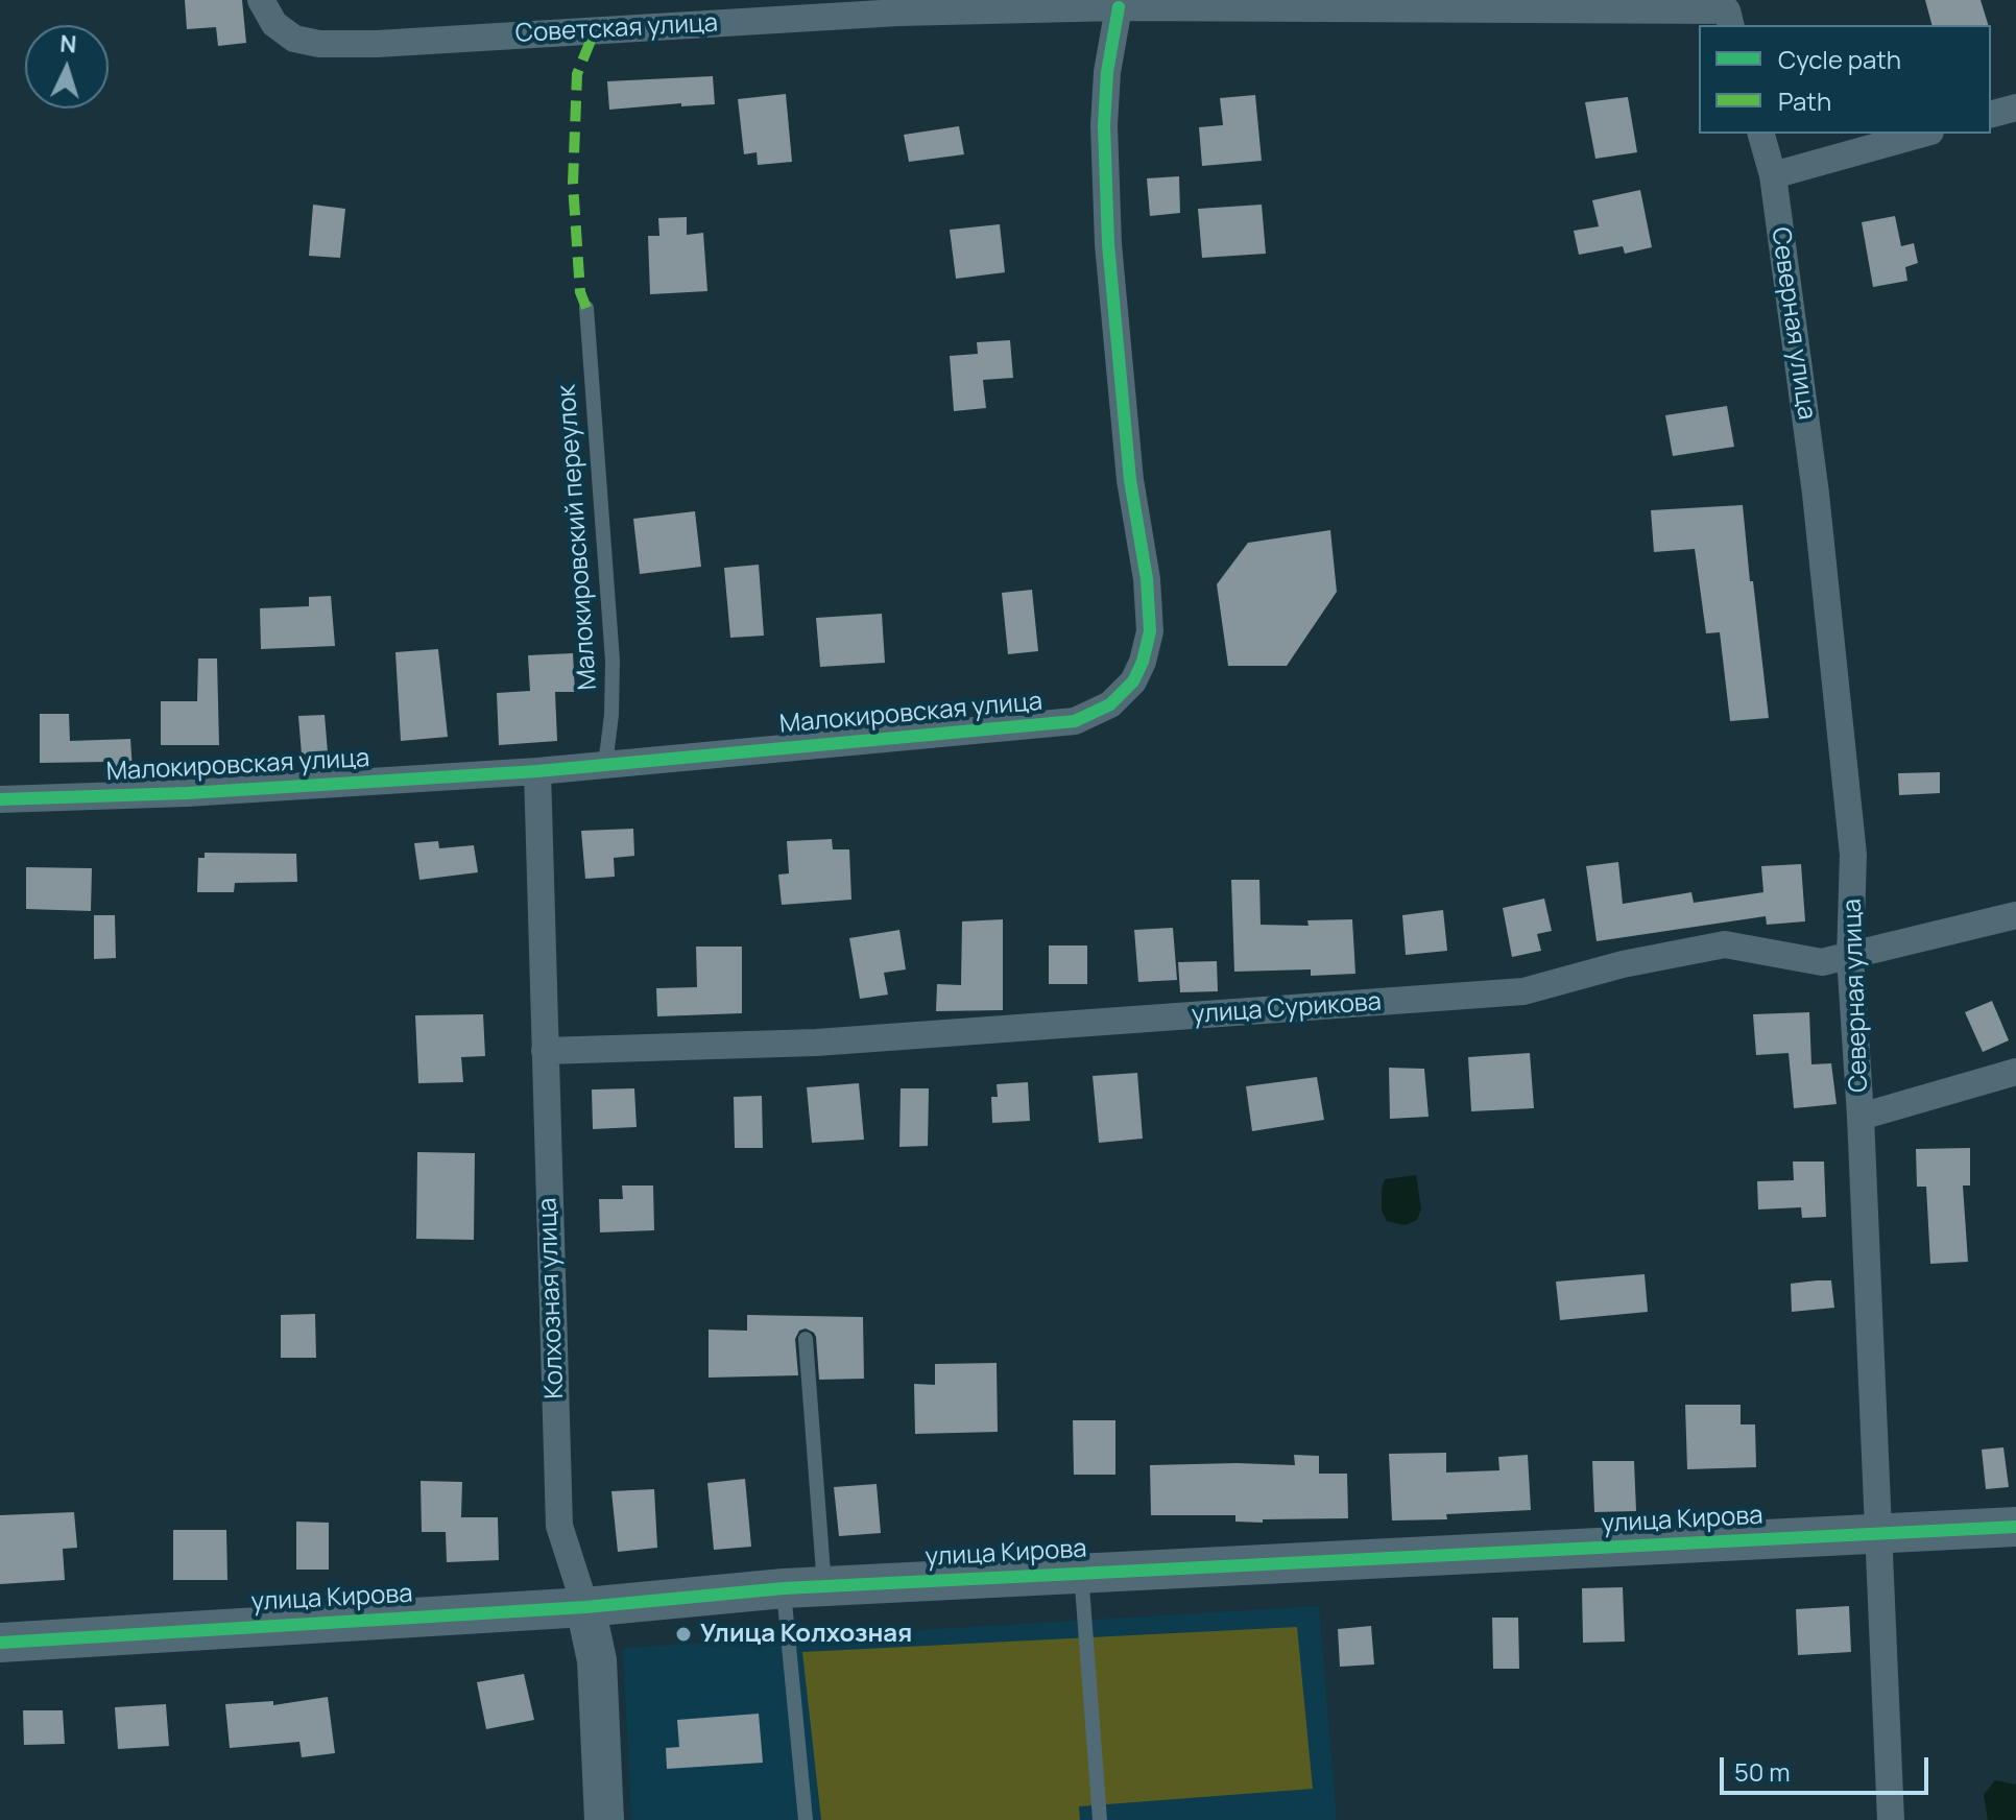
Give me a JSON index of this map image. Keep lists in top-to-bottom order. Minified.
{"streets":{"street":["Советская улица","Северная улица","Малокировская улица","улица Сурикова","Колхозная улица","улица Кирова"],"lane":["Малокировский переулок"]},"crossings":[["Советская улица","Малокировская улица"],["Северная улица","улица Сурикова"],["Северная улица","улица Кирова"],["Малокировский переулок","Малокировская улица"],["Малокировская улица","Колхозная улица"],["улица Сурикова","Колхозная улица"],["Колхозная улица","улица Кирова"]],"places":["Улица Колхозная"],"legend":["Cycle path","Path"],"scale_bar":"50 m","north":"top"}
